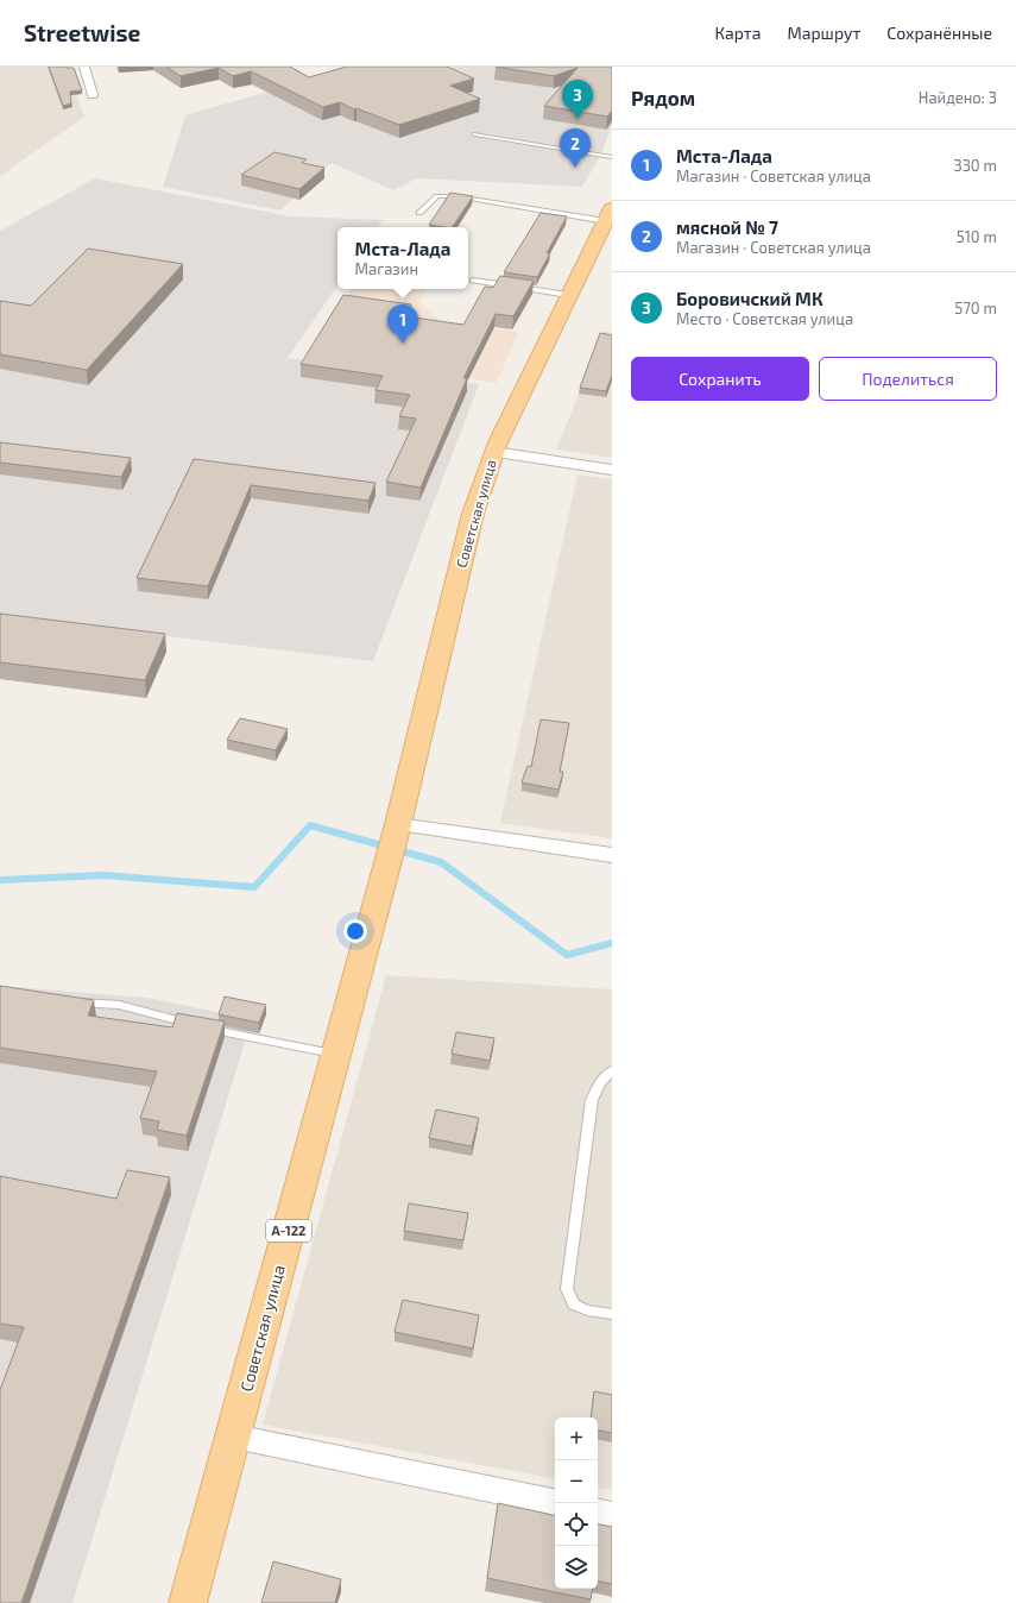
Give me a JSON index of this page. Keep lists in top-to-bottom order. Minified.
{"streets":{"main road":["Советская улица","А-122"]},"page":{"header":"Streetwise","nav":["Карта","Маршрут","Сохранённые"],"heading":["Рядом","Найдено: 3"],"pins":["3","2","1"],"list":[{"mark":"1","name":"Мста-Лада","note":"Магазин · Советская улица","value":"330 m"},{"mark":"2","name":"мясной № 7","note":"Магазин · Советская улица","value":"510 m"},{"mark":"3","name":"Боровичский МК","note":"Место · Советская улица","value":"570 m"}],"popup":["Мста-Лада","Магазин"],"buttons":["Сохранить","Поделиться"],"map_buttons":["+","−"]}}
